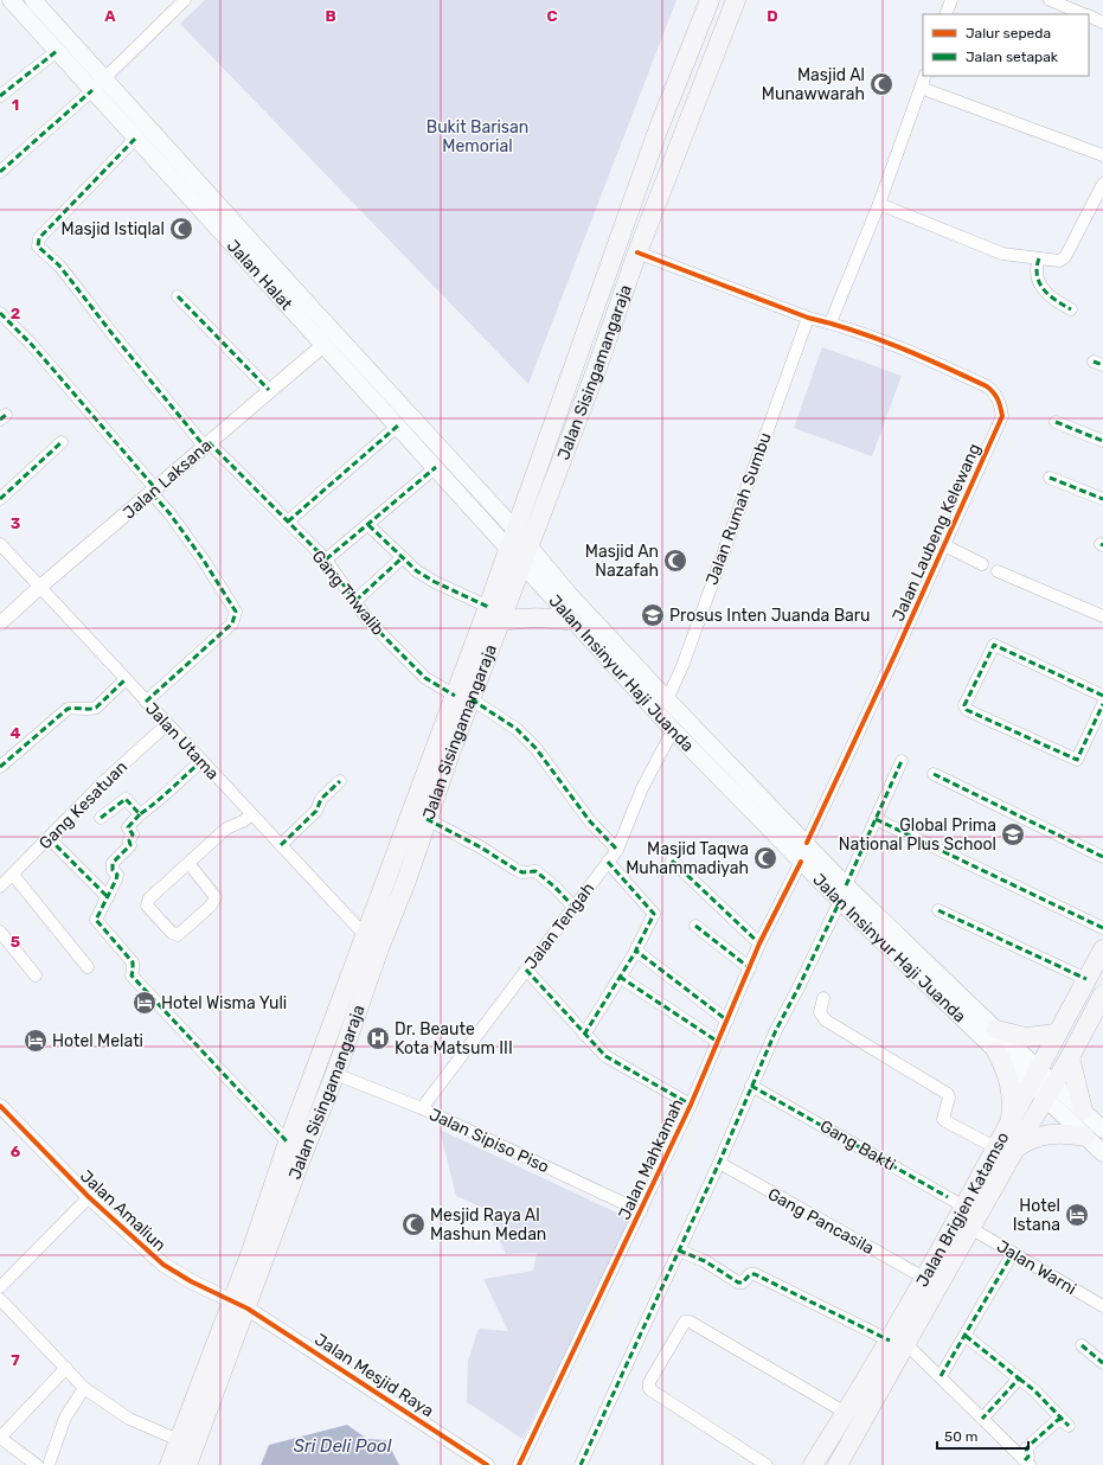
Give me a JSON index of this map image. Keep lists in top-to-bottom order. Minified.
{"streets":{"main road":["Jalan Halat","Jalan Sisingamangaraja","Jalan Insinyur Haji Juanda","Jalan Brigjen Katamso"],"street":["Jalan Laksana","Jalan Rumah Sumbu","Jalan Laubeng Kelewang","Gang Thwalib","Jalan Utama","Gang Kesatuan","Jalan Tengah","Jalan Sipiso Piso","Gang Bakti","Jalan Mahkamah","Jalan Amaliun","Gang Pancasila","Jalan Warni","Jalan Mesjid Raya"]},"crossings":[["Jalan Halat","Jalan Sisingamangaraja"],["Jalan Halat","Jalan Laksana"],["Jalan Halat","Gang Thwalib"],["Jalan Halat","Jalan Insinyur Haji Juanda"],["Jalan Sisingamangaraja","Jalan Laubeng Kelewang"],["Jalan Sisingamangaraja","Gang Thwalib"],["Jalan Sisingamangaraja","Jalan Insinyur Haji Juanda"],["Jalan Sisingamangaraja","Jalan Utama"],["Jalan Sisingamangaraja","Jalan Sipiso Piso"],["Jalan Sisingamangaraja","Jalan Amaliun"],["Jalan Sisingamangaraja","Jalan Mesjid Raya"],["Jalan Laksana","Gang Thwalib"],["Jalan Laksana","Jalan Utama"],["Jalan Rumah Sumbu","Jalan Laubeng Kelewang"],["Jalan Rumah Sumbu","Jalan Insinyur Haji Juanda"],["Jalan Laubeng Kelewang","Jalan Insinyur Haji Juanda"],["Gang Thwalib","Jalan Tengah"],["Jalan Insinyur Haji Juanda","Jalan Tengah"],["Jalan Insinyur Haji Juanda","Jalan Mahkamah"],["Jalan Insinyur Haji Juanda","Jalan Brigjen Katamso"],["Jalan Utama","Gang Kesatuan"],["Jalan Tengah","Jalan Sipiso Piso"],["Jalan Sipiso Piso","Jalan Mahkamah"],["Gang Bakti","Jalan Brigjen Katamso"],["Jalan Brigjen Katamso","Gang Pancasila"],["Jalan Brigjen Katamso","Jalan Warni"],["Jalan Amaliun","Jalan Mesjid Raya"]],"water":["Sri Deli Pool"],"parks":["Bukit Barisan Memorial"],"places":{"mosque":["Masjid Al Munawwarah","Masjid Istiqlal","Masjid An Nazafah","Masjid Taqwa Muhammadiyah","Mesjid Raya Al Mashun Medan"],"school or university":["Prosus Inten Juanda Baru","Global Prima National Plus School"],"hotel":["Hotel Wisma Yuli","Hotel Melati","Hotel Istana"],"hospital":["Dr. Beaute Kota Matsum III"]},"legend":["Jalur sepeda","Jalan setapak"],"scale_bar":"50 m","grid":{"columns":["A","B","C","D"],"rows":["1","2","3","4","5","6","7"]}}
